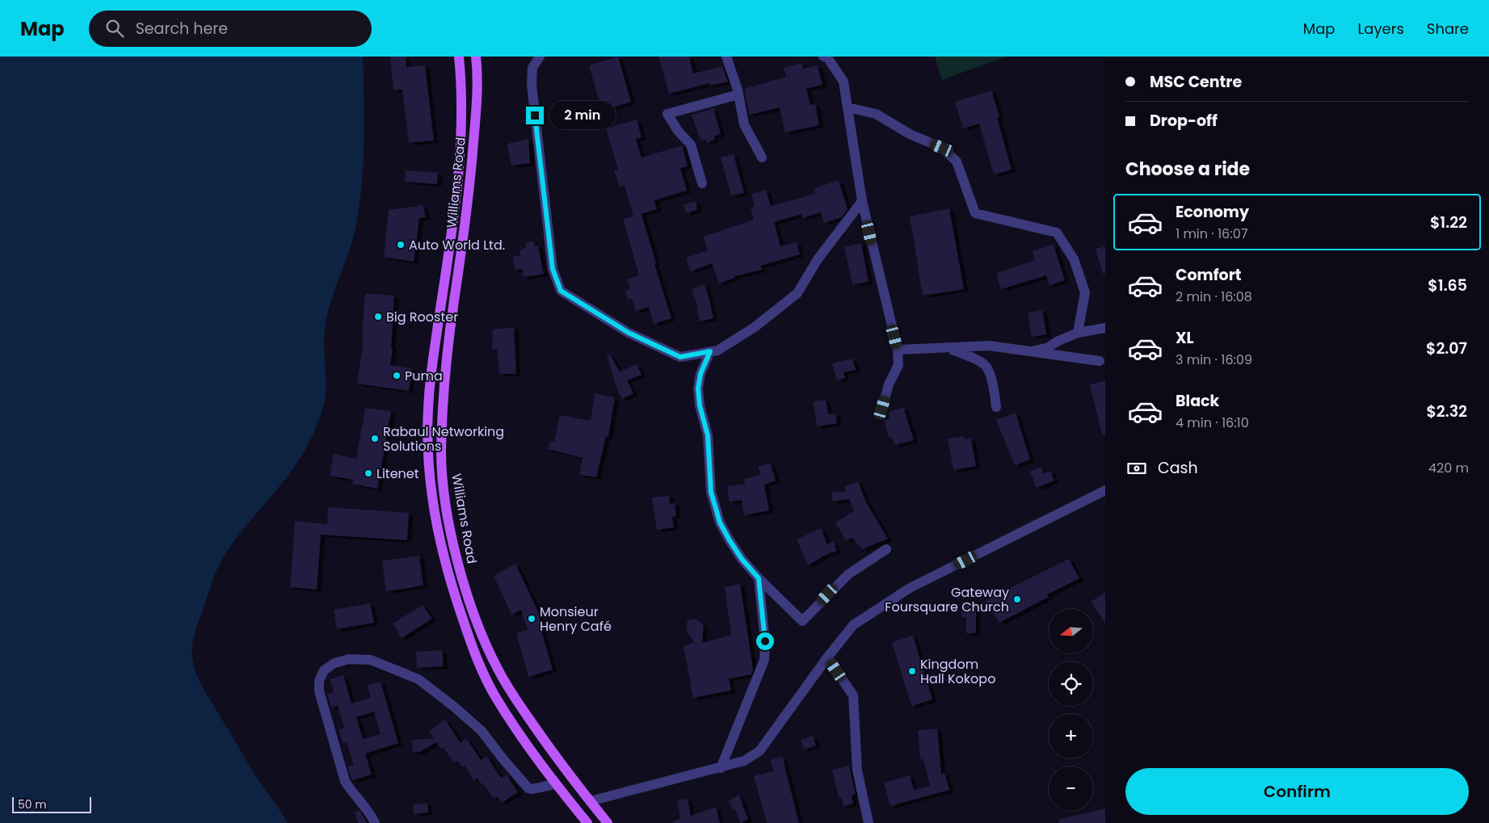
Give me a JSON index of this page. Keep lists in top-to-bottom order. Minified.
{"streets":{"main road":["Williams Road"]},"places":["Auto World Ltd.","Big Rooster","Puma","Rabaul Networking Solutions","Litenet","Gateway Foursquare Church","Monsieur Henry Café","Kingdom Hall Kokopo"],"scale_bar":"50 m","north":"left","page":{"header":"Map","search":"Search here","nav":["Map","Layers","Share"],"banner":["MSC Centre","Drop-off"],"bubble":"2 min","heading":"Choose a ride","list":[{"name":"Economy","note":"1 min · 16:07","value":"$1.22"},{"name":"Comfort","note":"2 min · 16:08","value":"$1.65"},{"name":"XL","note":"3 min · 16:09","value":"$2.07"},{"name":"Black","note":"4 min · 16:10","value":"$2.32"}],"pay":["Cash","420 m"],"map_buttons":["+","−"],"buttons":"Confirm","scale":"50 m"}}
